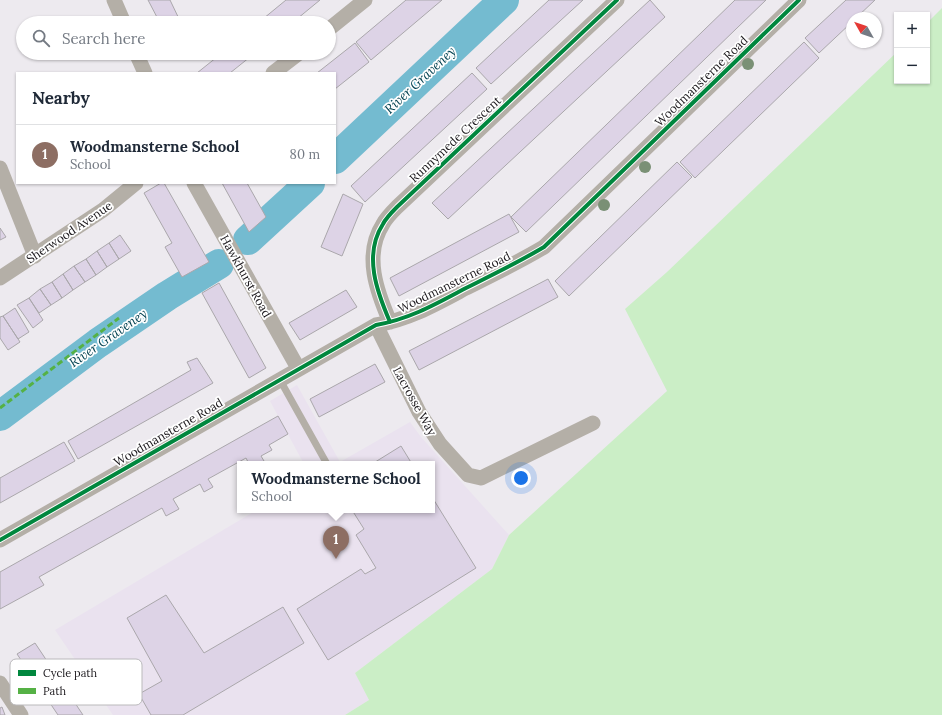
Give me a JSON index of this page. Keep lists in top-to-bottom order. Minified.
{"streets":{"street":["Woodmansterne Road","Runnymede Crescent","Sherwood Avenue","Hawkhurst Road","Lacrosse Way"]},"crossings":[["Woodmansterne Road","Runnymede Crescent"],["Woodmansterne Road","Hawkhurst Road"],["Woodmansterne Road","Lacrosse Way"],["Runnymede Crescent","Lacrosse Way"]],"water":["River Graveney"],"legend":["Cycle path","Path"],"north":"top left","page":{"map_buttons":["+","−"],"search":"Search here","heading":"Nearby","list":[{"mark":"1","name":"Woodmansterne School","note":"School","value":"80 m"}],"popup":["Woodmansterne School","School"],"pins":"1"}}
